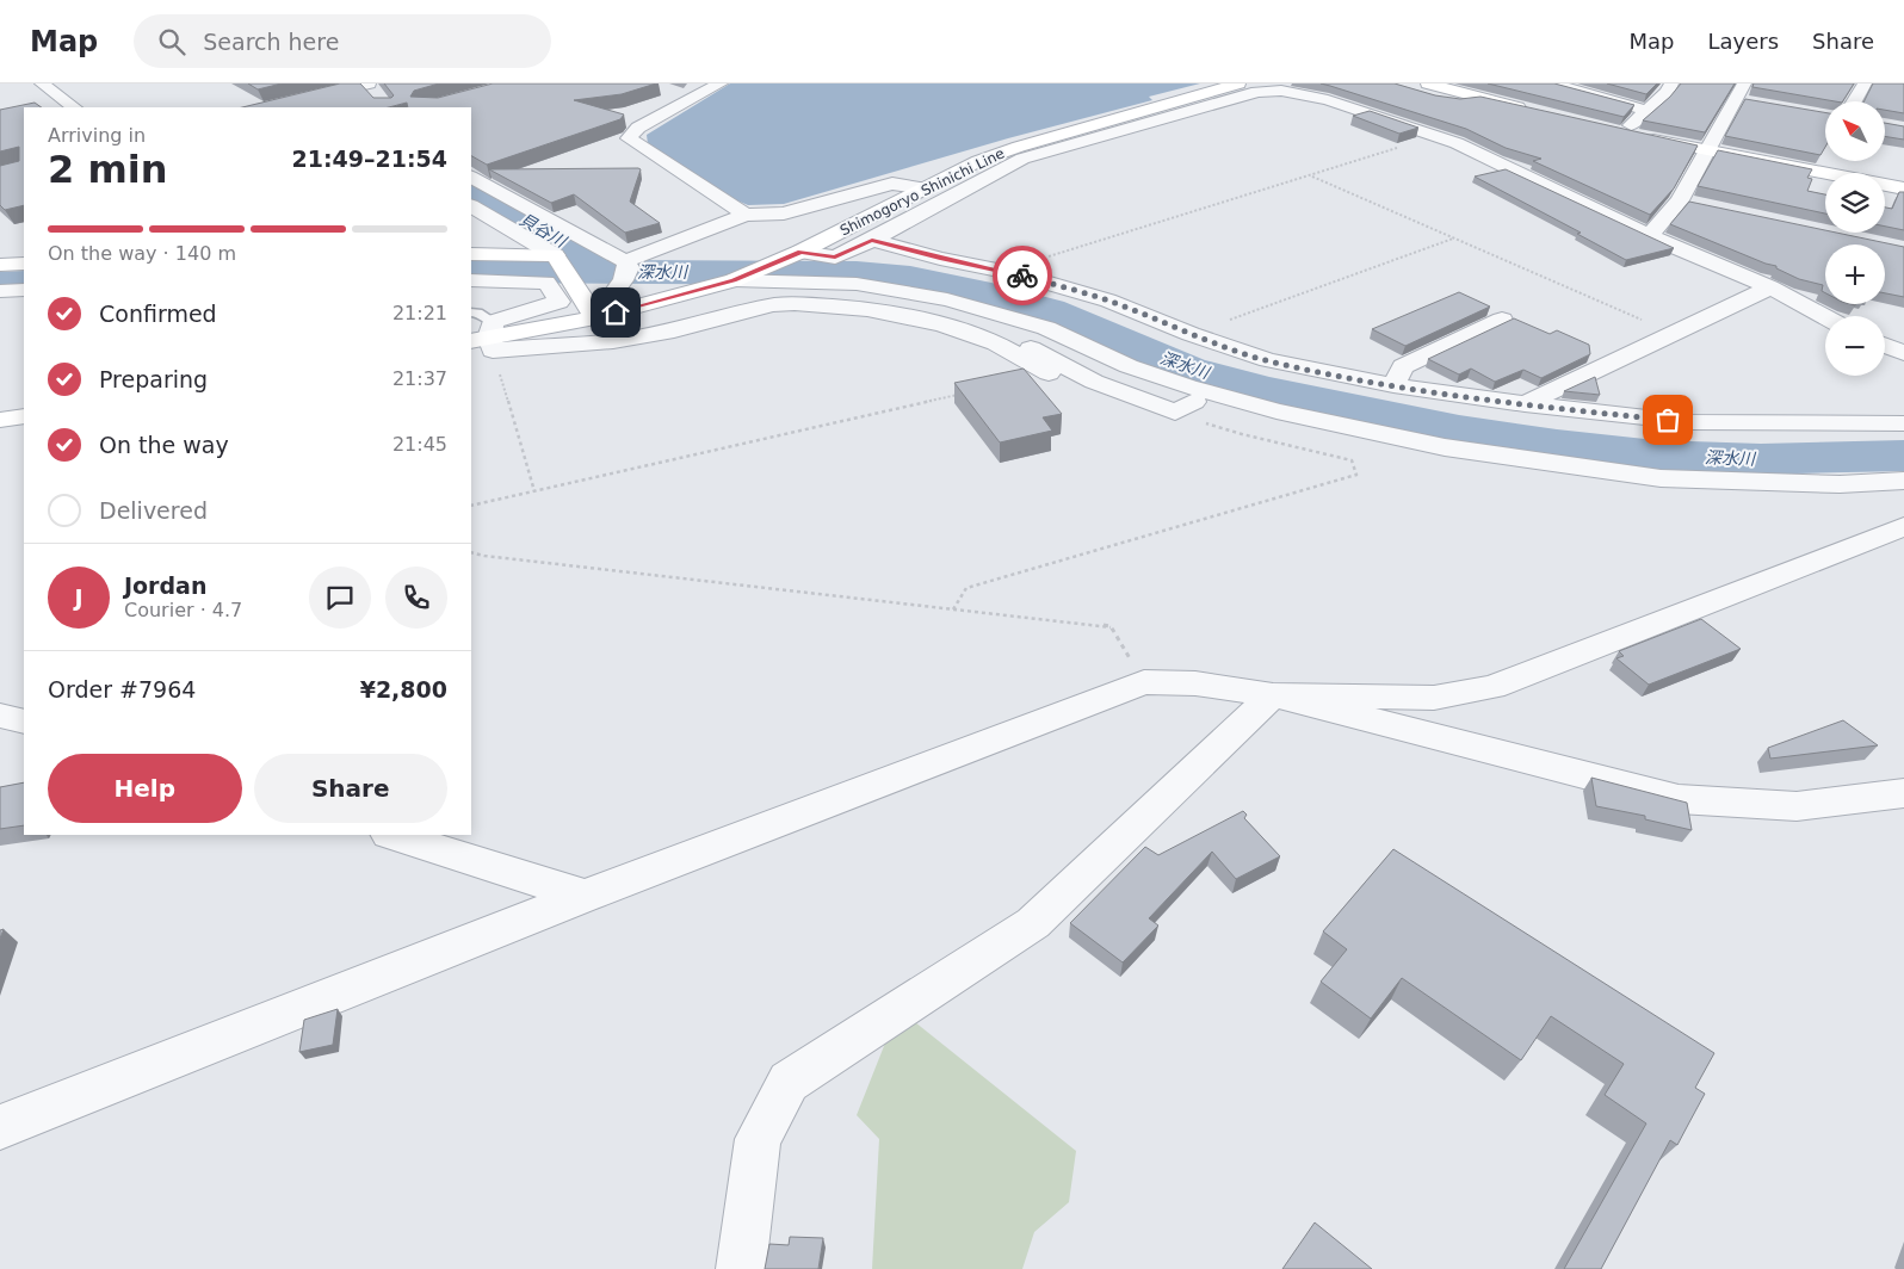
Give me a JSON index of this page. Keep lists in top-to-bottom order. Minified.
{"streets":{"main road":["Shimogoryo Shinichi Line"]},"water":["貝谷川","深水川"],"north":"top left","page":{"header":"Map","search":"Search here","nav":["Map","Layers","Share"],"map_buttons":["+","−"],"heading":["2 min","Arriving in","21:49–21:54"],"panel":["Jordan","Courier · 4.7","Order #7964","¥2,800"],"bar":"On the way · 140 m","list":[["Confirmed","21:21"],["Preparing","21:37"],["On the way","21:45"],"Delivered"],"round":"J","buttons":["Help","Share"]}}
